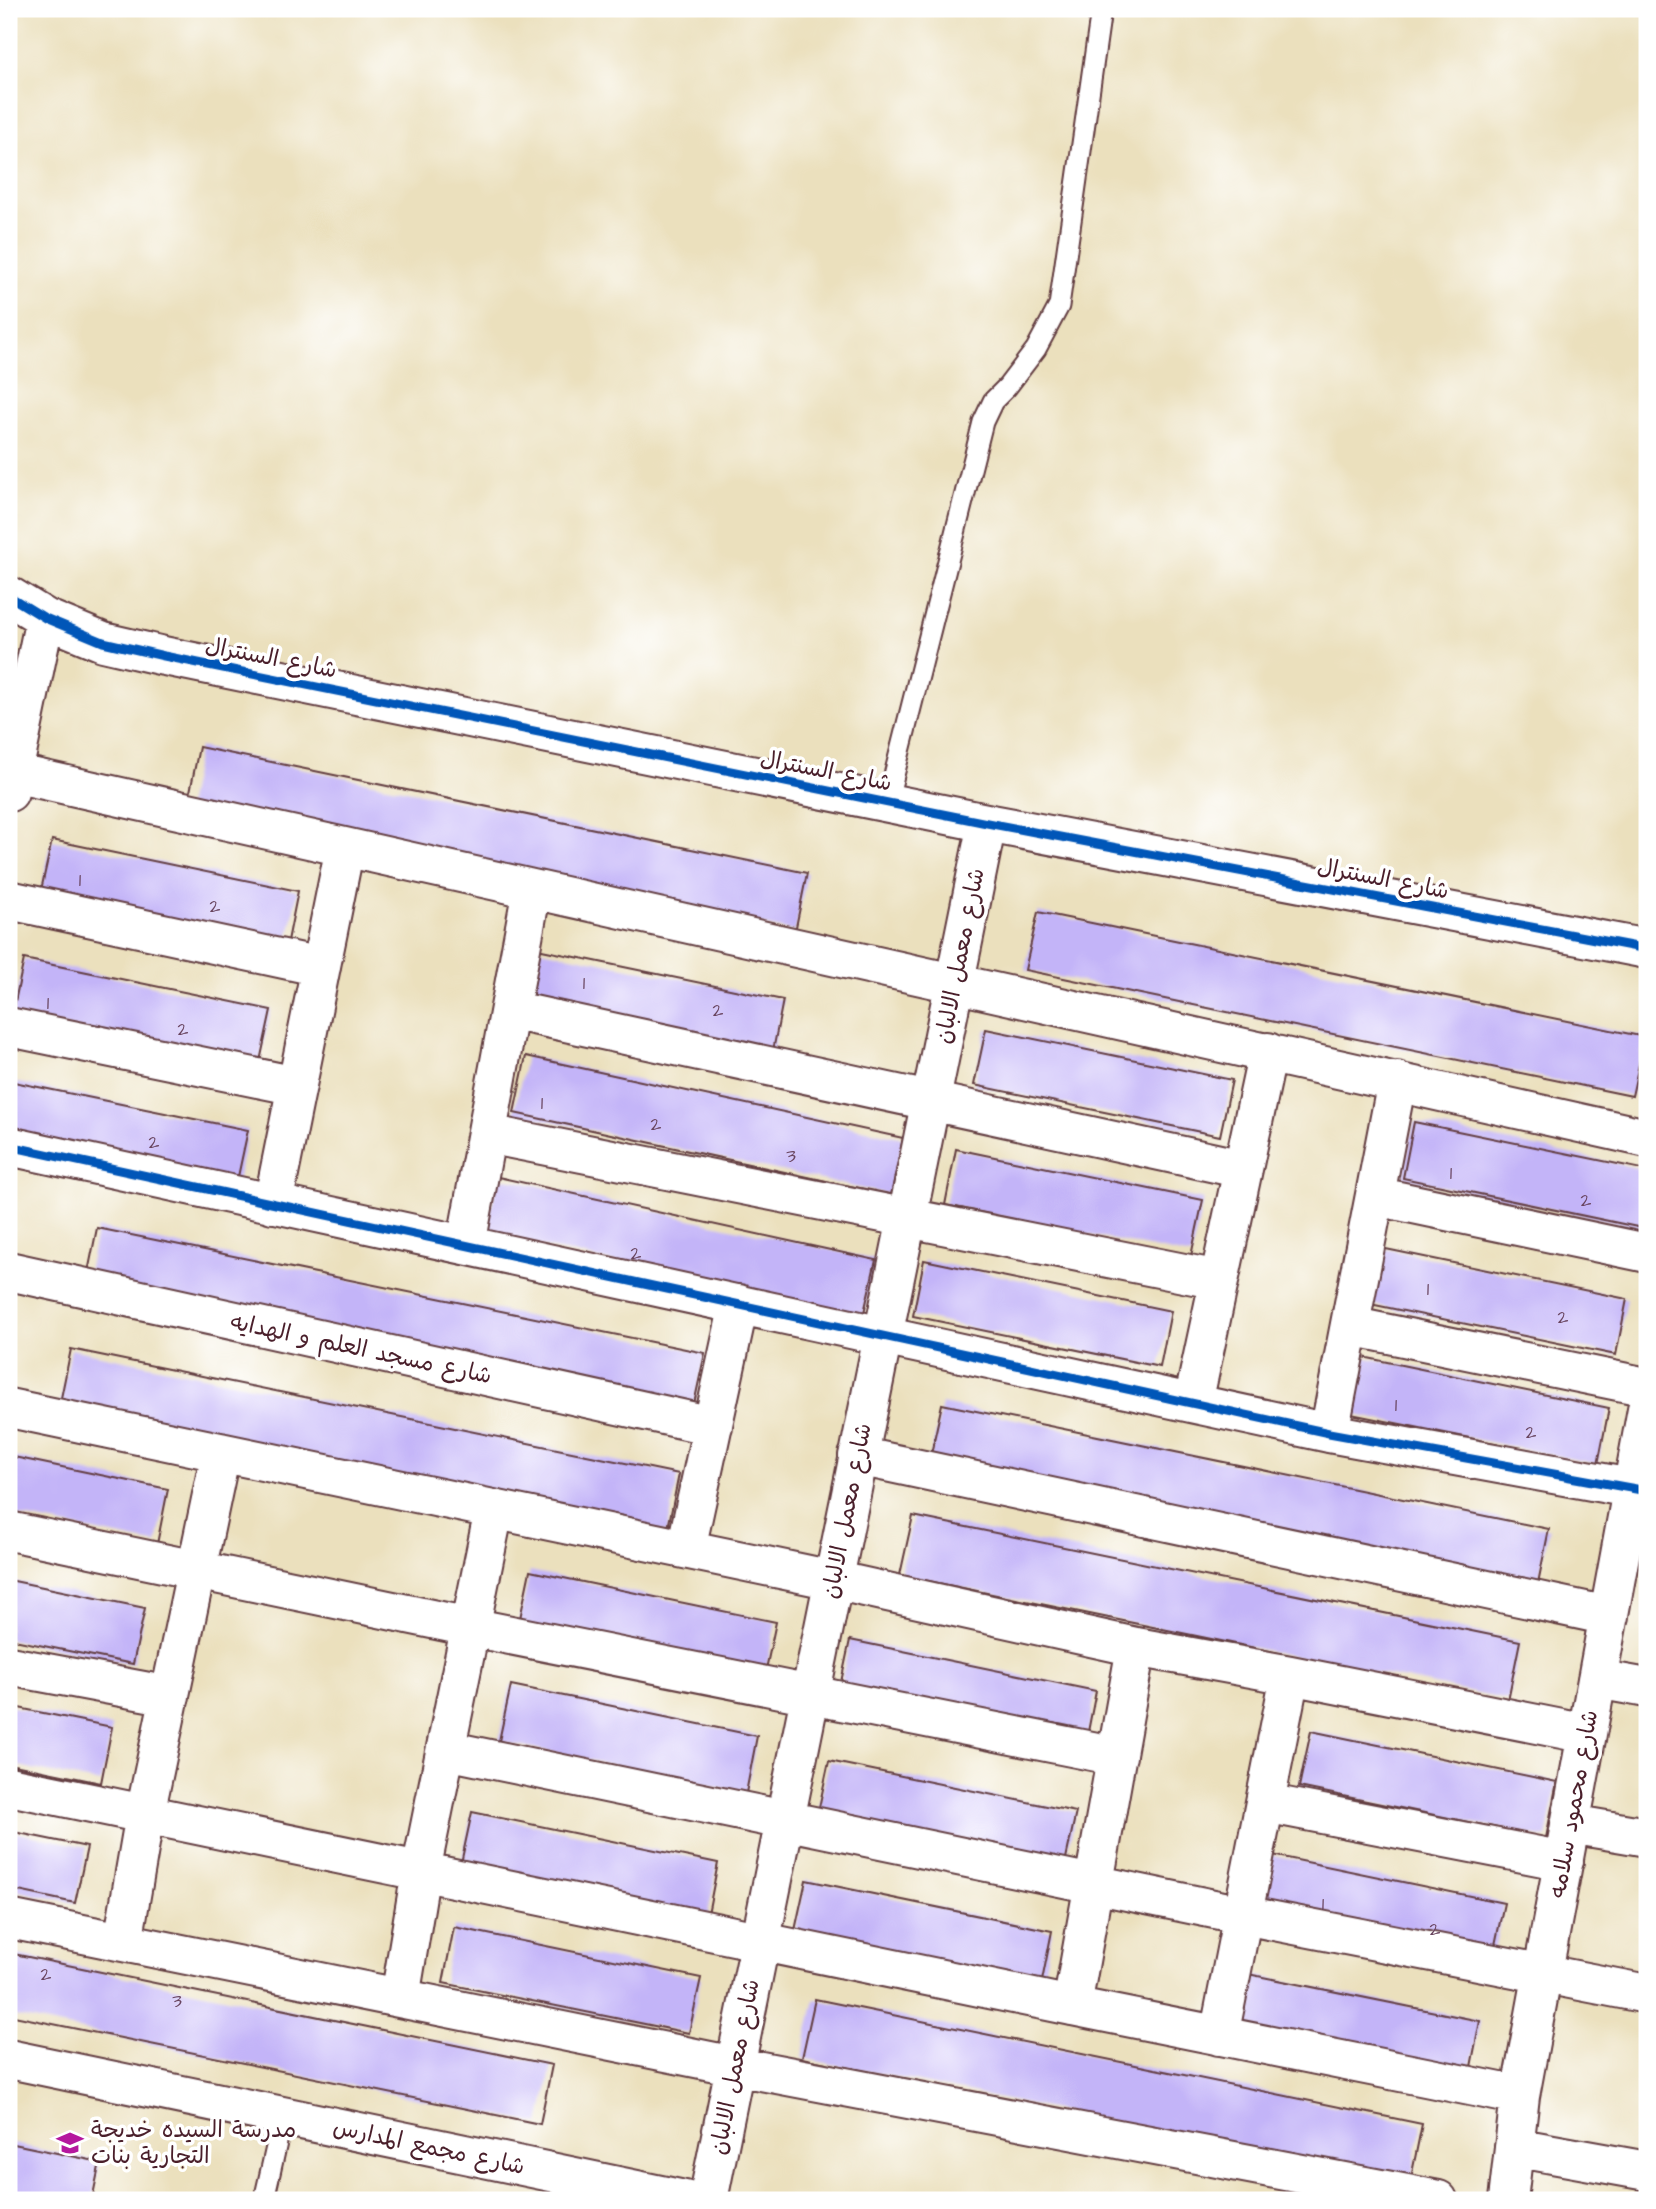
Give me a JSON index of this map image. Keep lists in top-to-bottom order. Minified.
{"streets":{"street":["شارع السنترال","شارع معمل الالبان","شارع مسجد العلم و الهدايه","شارع محمود سلامه","شارع مجمع المدارس"]},"crossings":[["شارع السنترال","شارع معمل الالبان"]],"places":{"school or university":["مدرسة السيده خديجة التجارية بنات"]},"house_numbers":["1","2","1","1","2","2","1","2","2","3","1","2","2","1","2","1","2","1","2","2","3"]}
